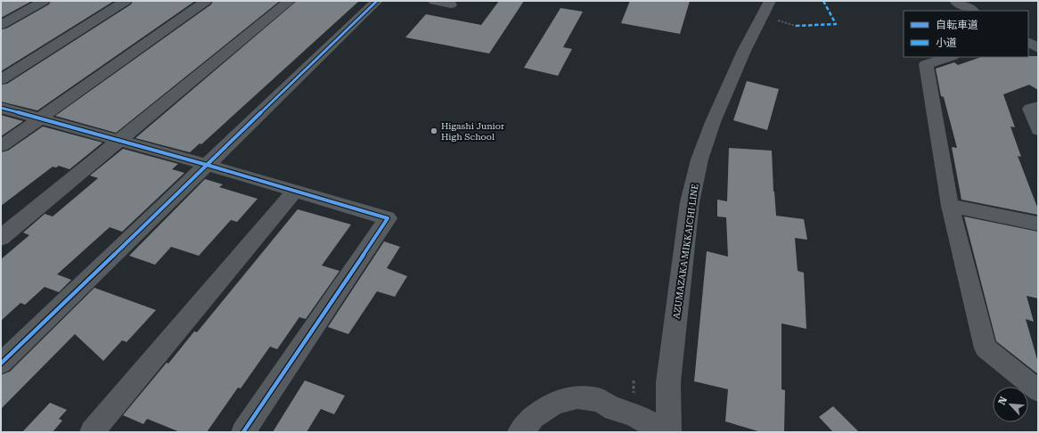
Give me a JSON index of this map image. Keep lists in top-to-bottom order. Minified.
{"streets":{"main road":["AZUMAZAKA MIKKAICHI LINE"]},"places":["Higashi Junior High School"],"legend":["自転車道","小道"],"north":"top left"}
